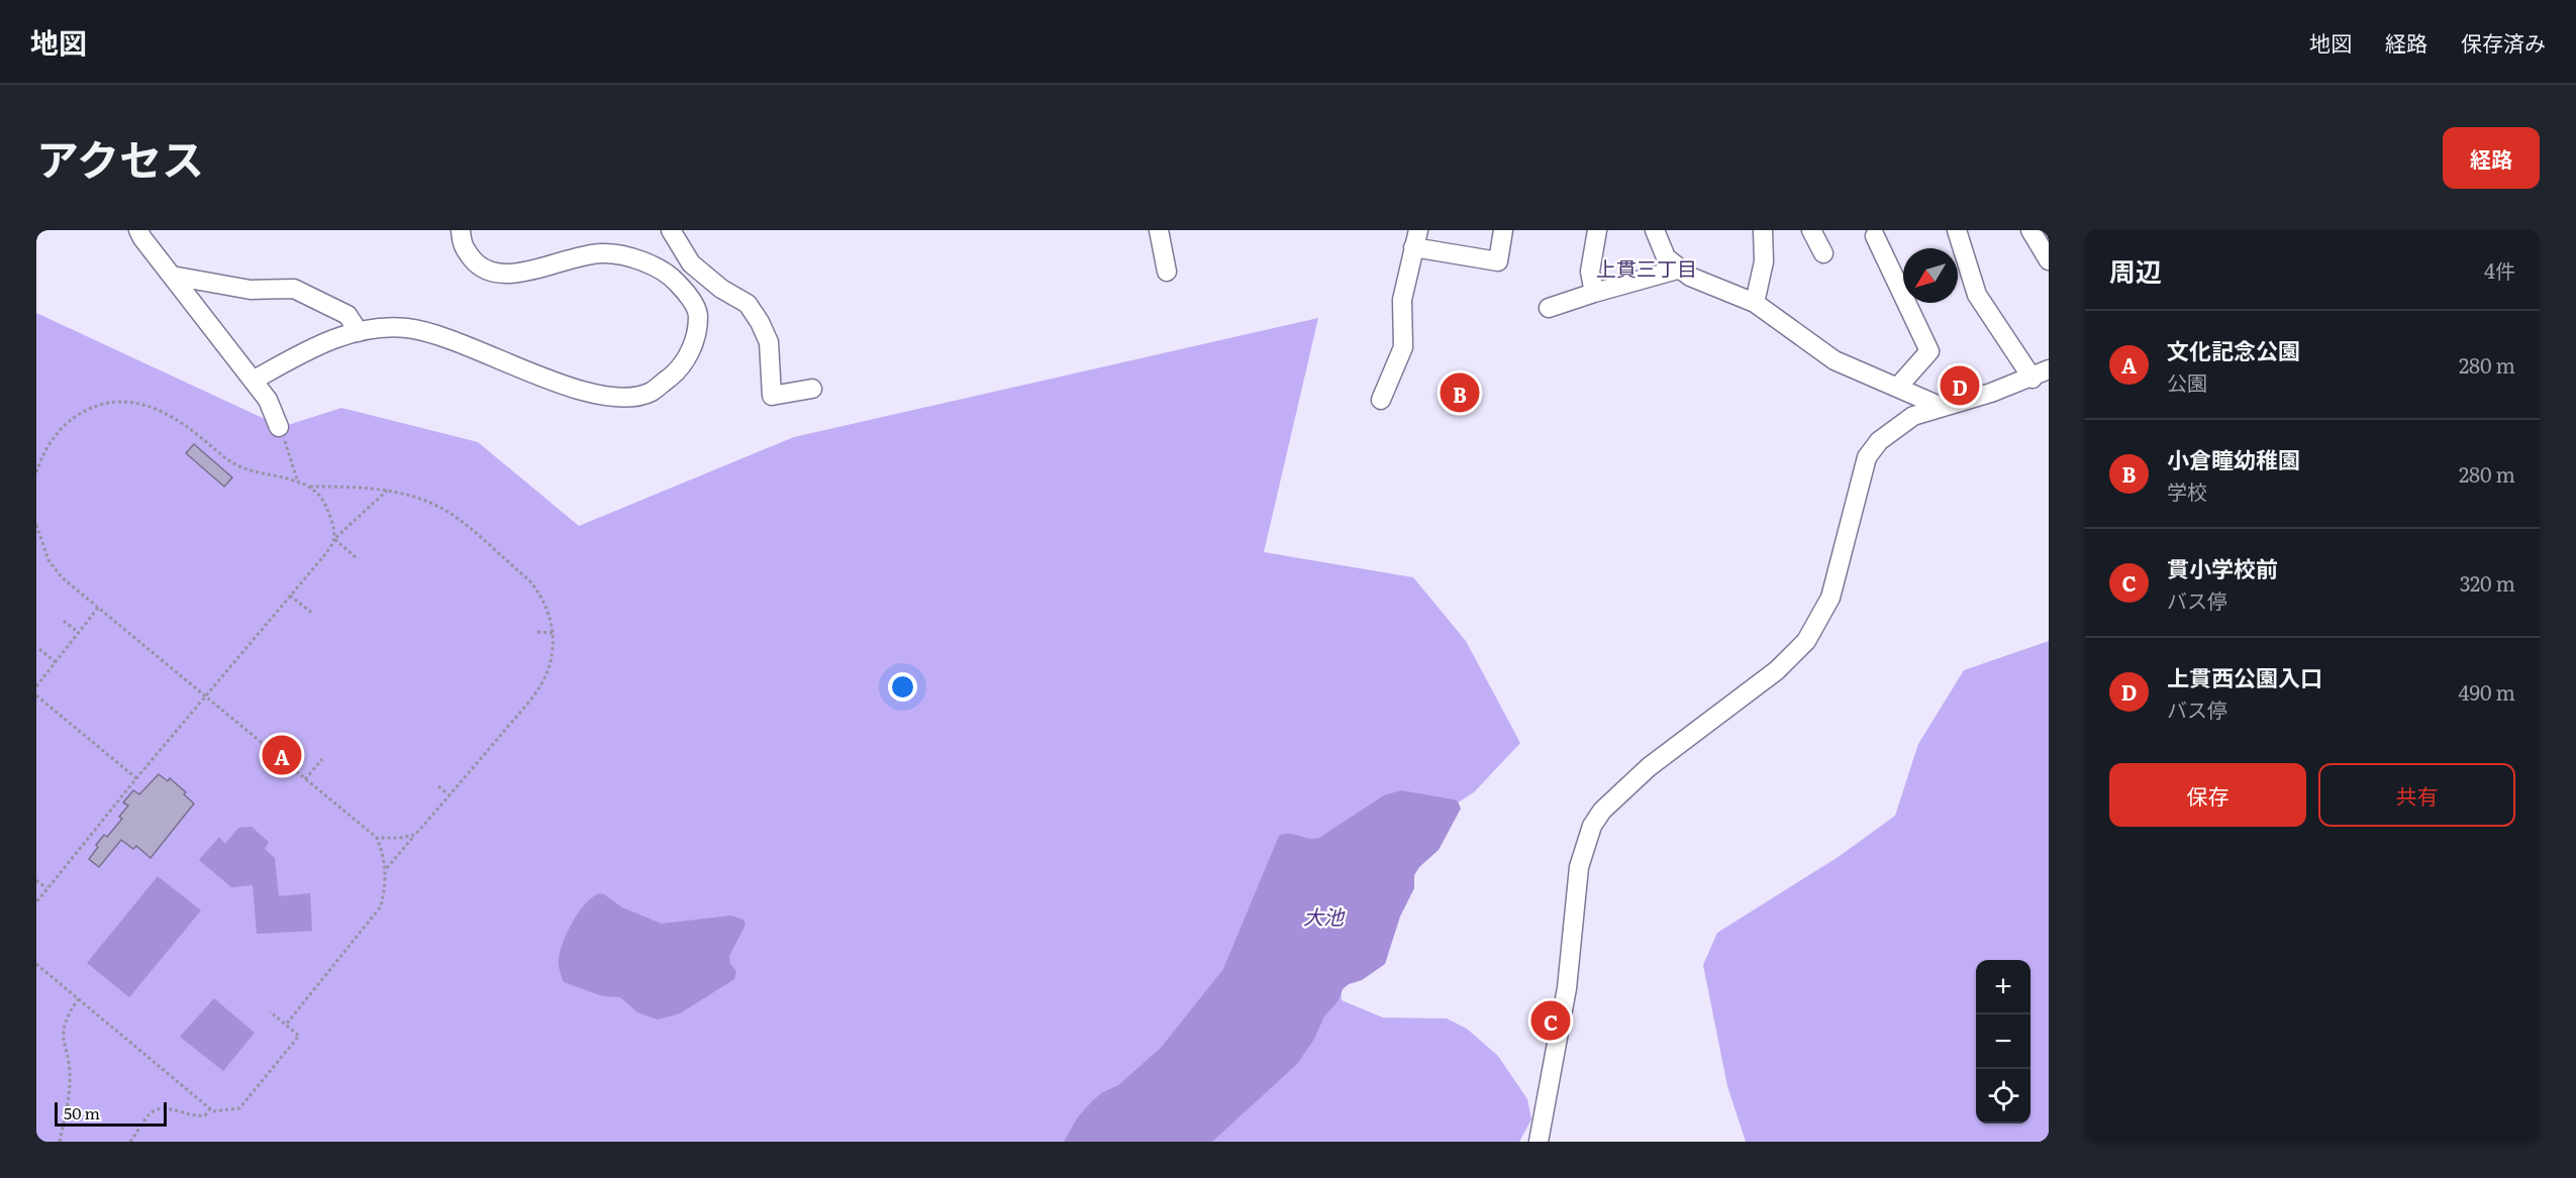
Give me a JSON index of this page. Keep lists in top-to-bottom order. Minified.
{"districts":["上貫三丁目"],"water":["大池"],"scale_bar":"50 m","north":"bottom left","page":{"header":"地図","nav":["地図","経路","保存済み"],"title":"アクセス","buttons":["経路",["保存","共有"]],"heading":["周辺","4件"],"list":[{"mark":"A","name":"文化記念公園","note":"公園","value":"280 m"},{"mark":"B","name":"小倉瞳幼稚園","note":"学校","value":"280 m"},{"mark":"C","name":"貫小学校前","note":"バス停","value":"320 m"},{"mark":"D","name":"上貫西公園入口","note":"バス停","value":"490 m"}],"pins":["D","B","A","C"],"map_buttons":["+","−"],"scale":"50 m"}}
